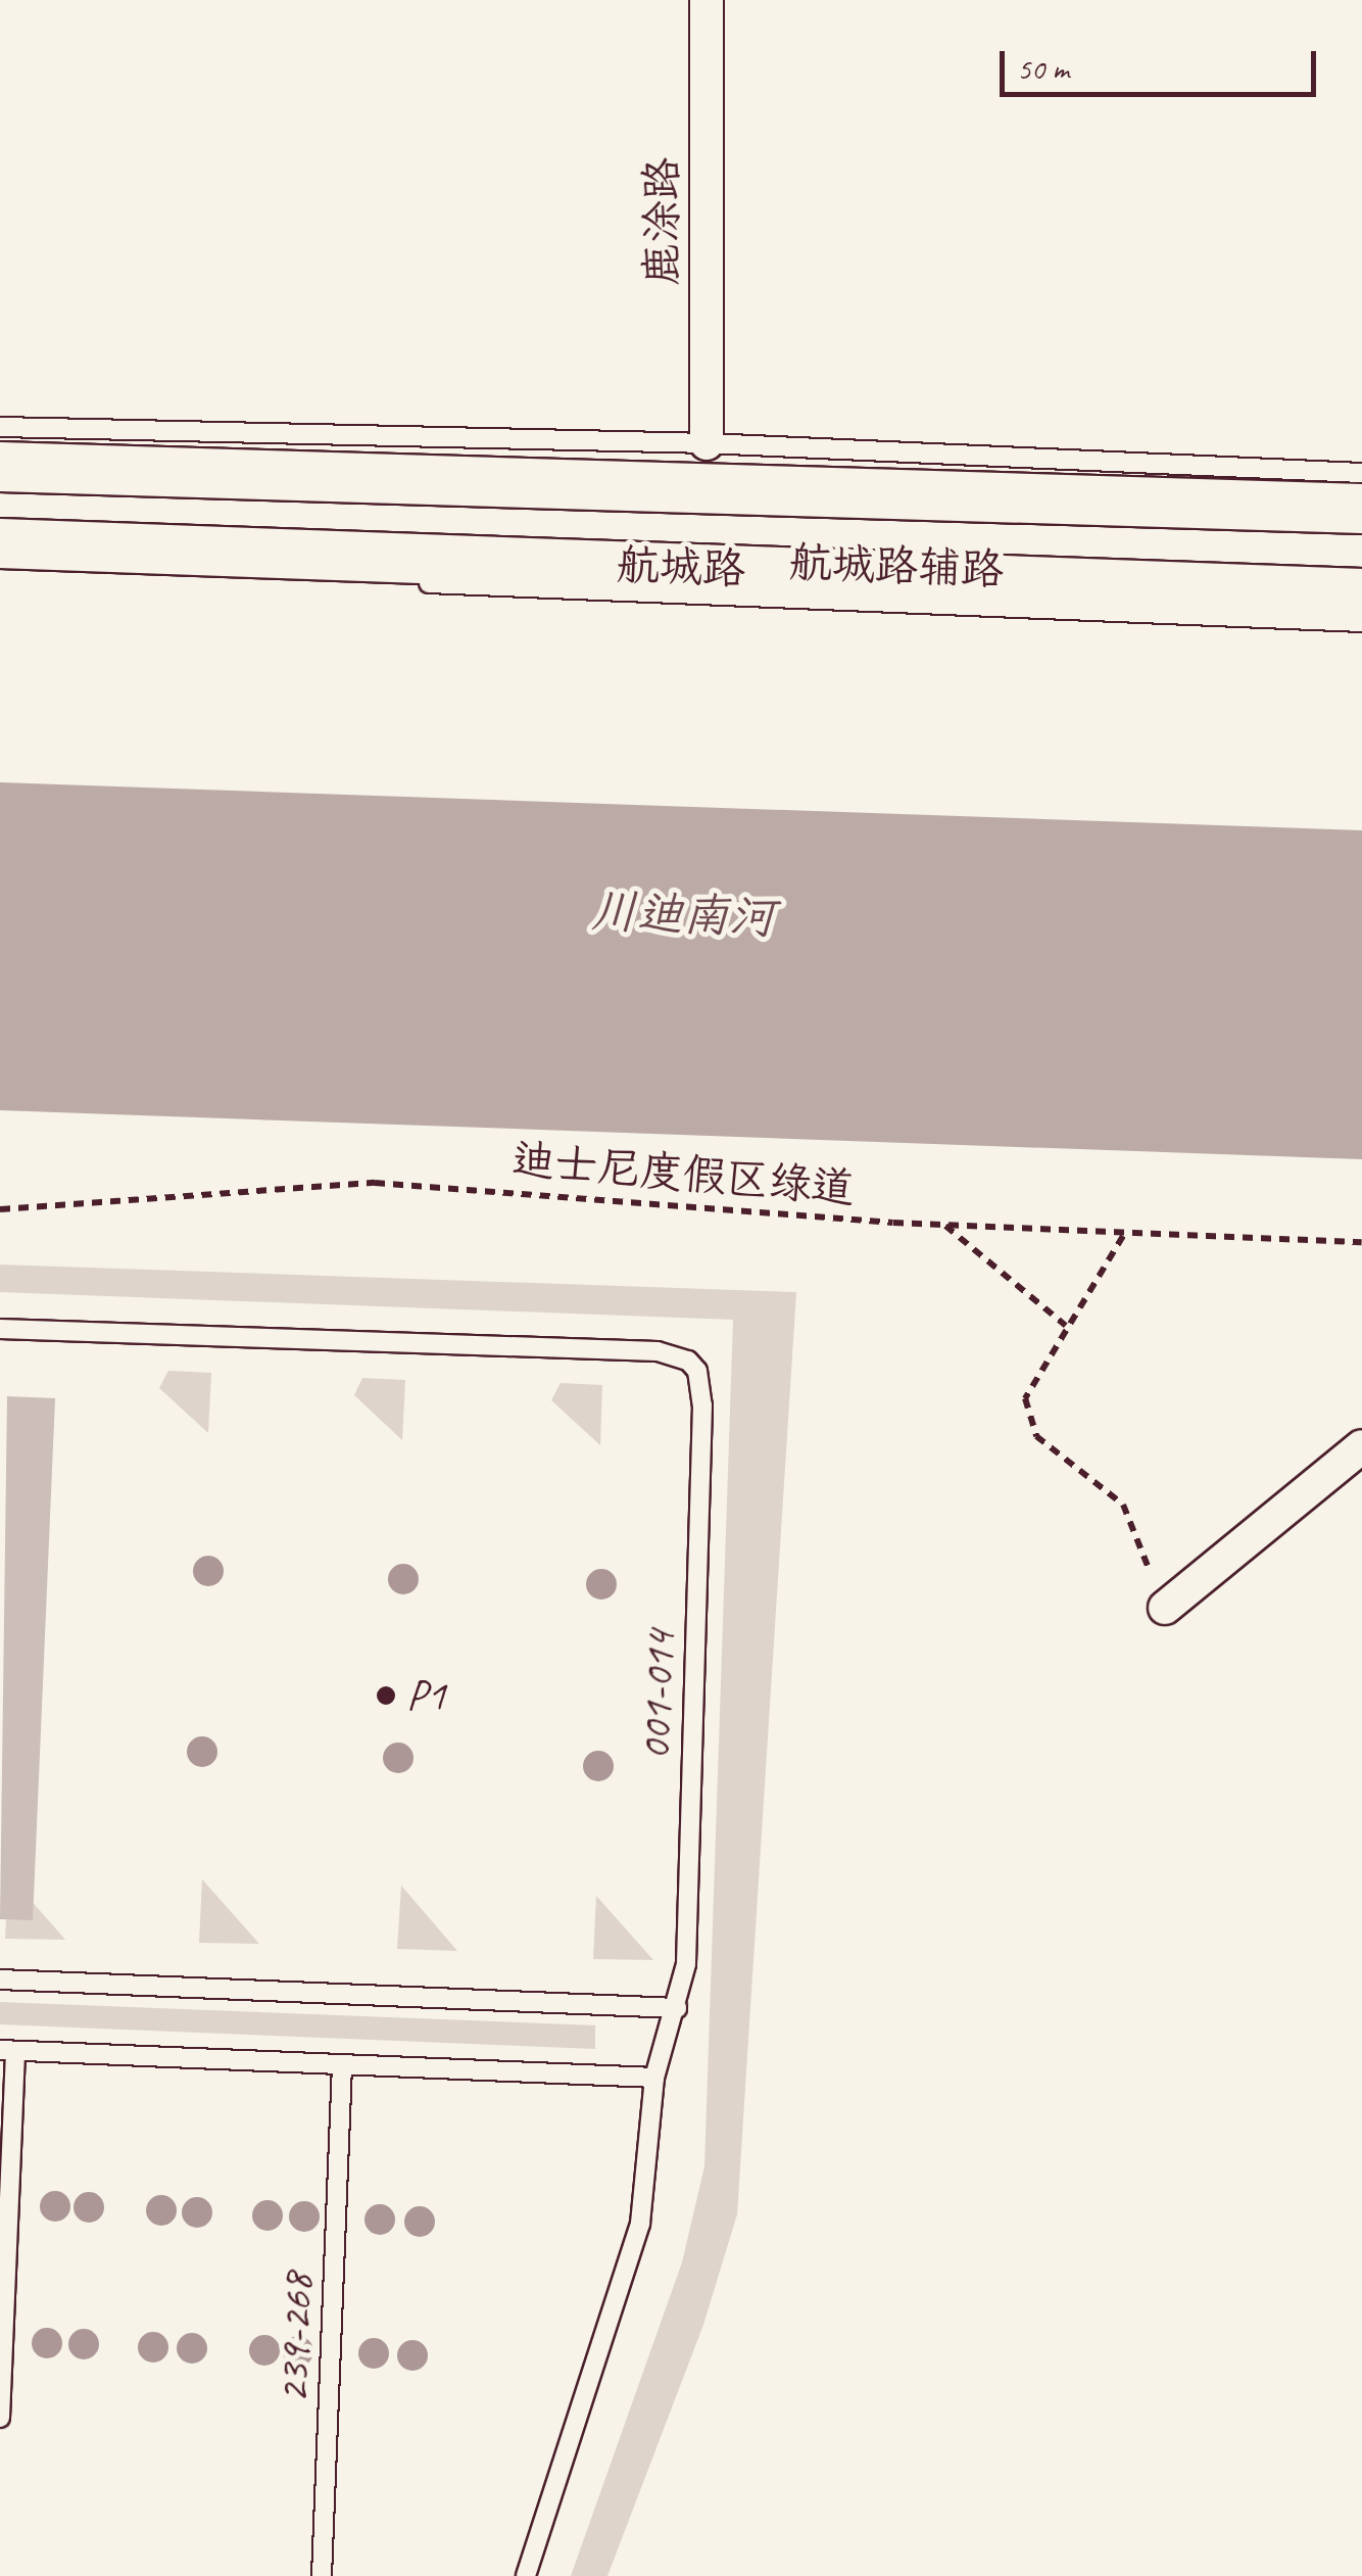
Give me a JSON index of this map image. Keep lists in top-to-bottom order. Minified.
{"streets":{"main road":["航城路"],"street":["鹿涂路"],"lane":["航城路辅路","001-014","239-268"],"path":["迪士尼度假区绿道"]},"water":["川迪南河"],"places":["P1"],"scale_bar":"50 m"}
